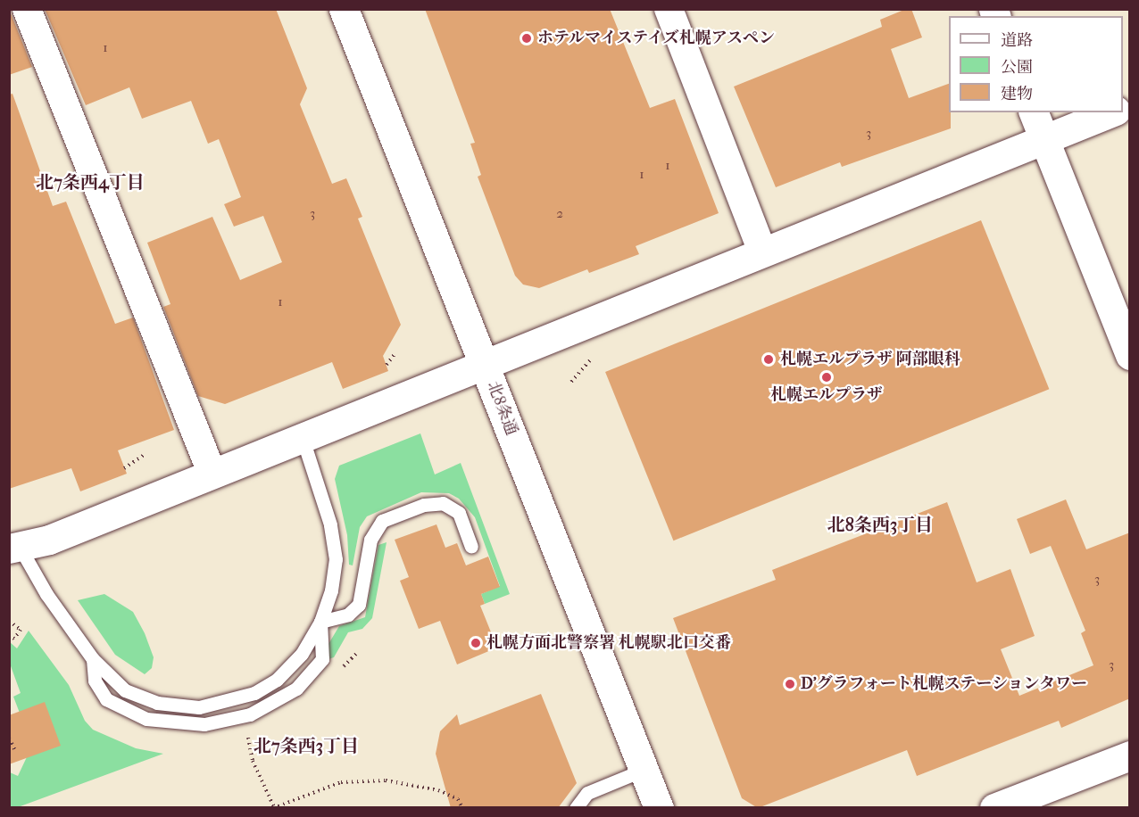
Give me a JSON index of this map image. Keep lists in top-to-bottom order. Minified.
{"streets":{"street":["北8条通"]},"districts":["北7条西4丁目","北8条西3丁目","北7条西3丁目"],"places":["ホテルマイステイズ札幌アスペン","札幌エルプラザ 阿部眼科","札幌エルプラザ","札幌方面北警察署 札幌駅北口交番","D'グラフォート札幌ステーションタワー"],"house_numbers":["1","3","1","1","3","2","1","3","3"],"legend":["道路","公園","建物"]}
